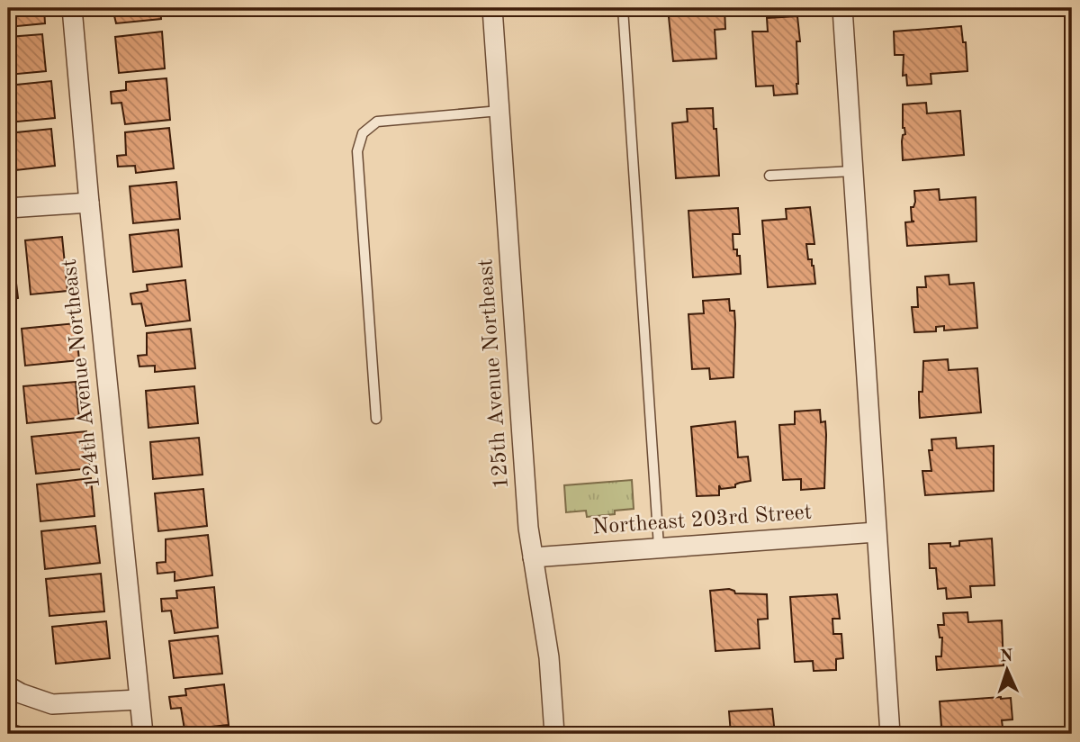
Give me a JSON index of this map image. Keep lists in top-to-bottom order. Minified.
{"streets":{"street":["124th Avenue Northeast","125th Avenue Northeast","Northeast 203rd Street"]},"crossings":[["125th Avenue Northeast","Northeast 203rd Street"]],"north":"top"}
